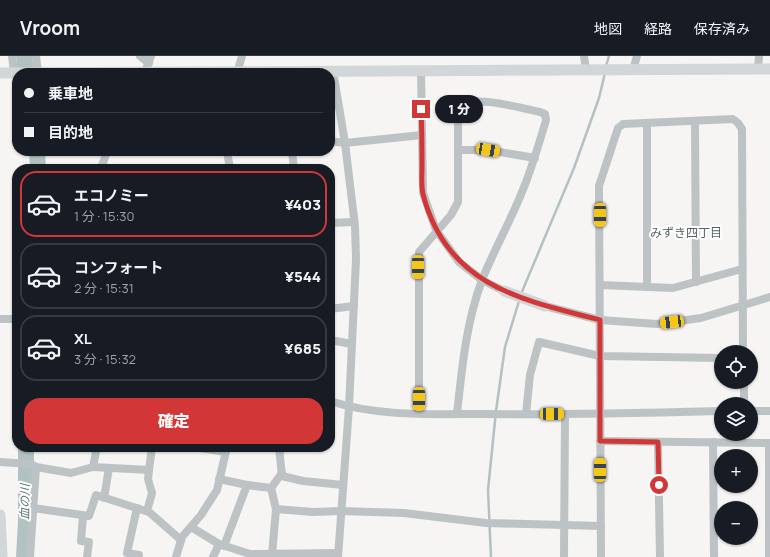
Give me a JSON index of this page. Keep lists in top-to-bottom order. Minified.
{"districts":["みずき四丁目"],"water":["血の川"],"page":{"header":"Vroom","nav":["地図","経路","保存済み"],"banner":["乗車地","目的地"],"bubble":"1 分","list":[{"name":"エコノミー","note":"1 分 · 15:30","value":"¥403"},{"name":"コンフォート","note":"2 分 · 15:31","value":"¥544"},{"name":"XL","note":"3 分 · 15:32","value":"¥685"}],"map_buttons":["+","−"],"buttons":"確定"}}
